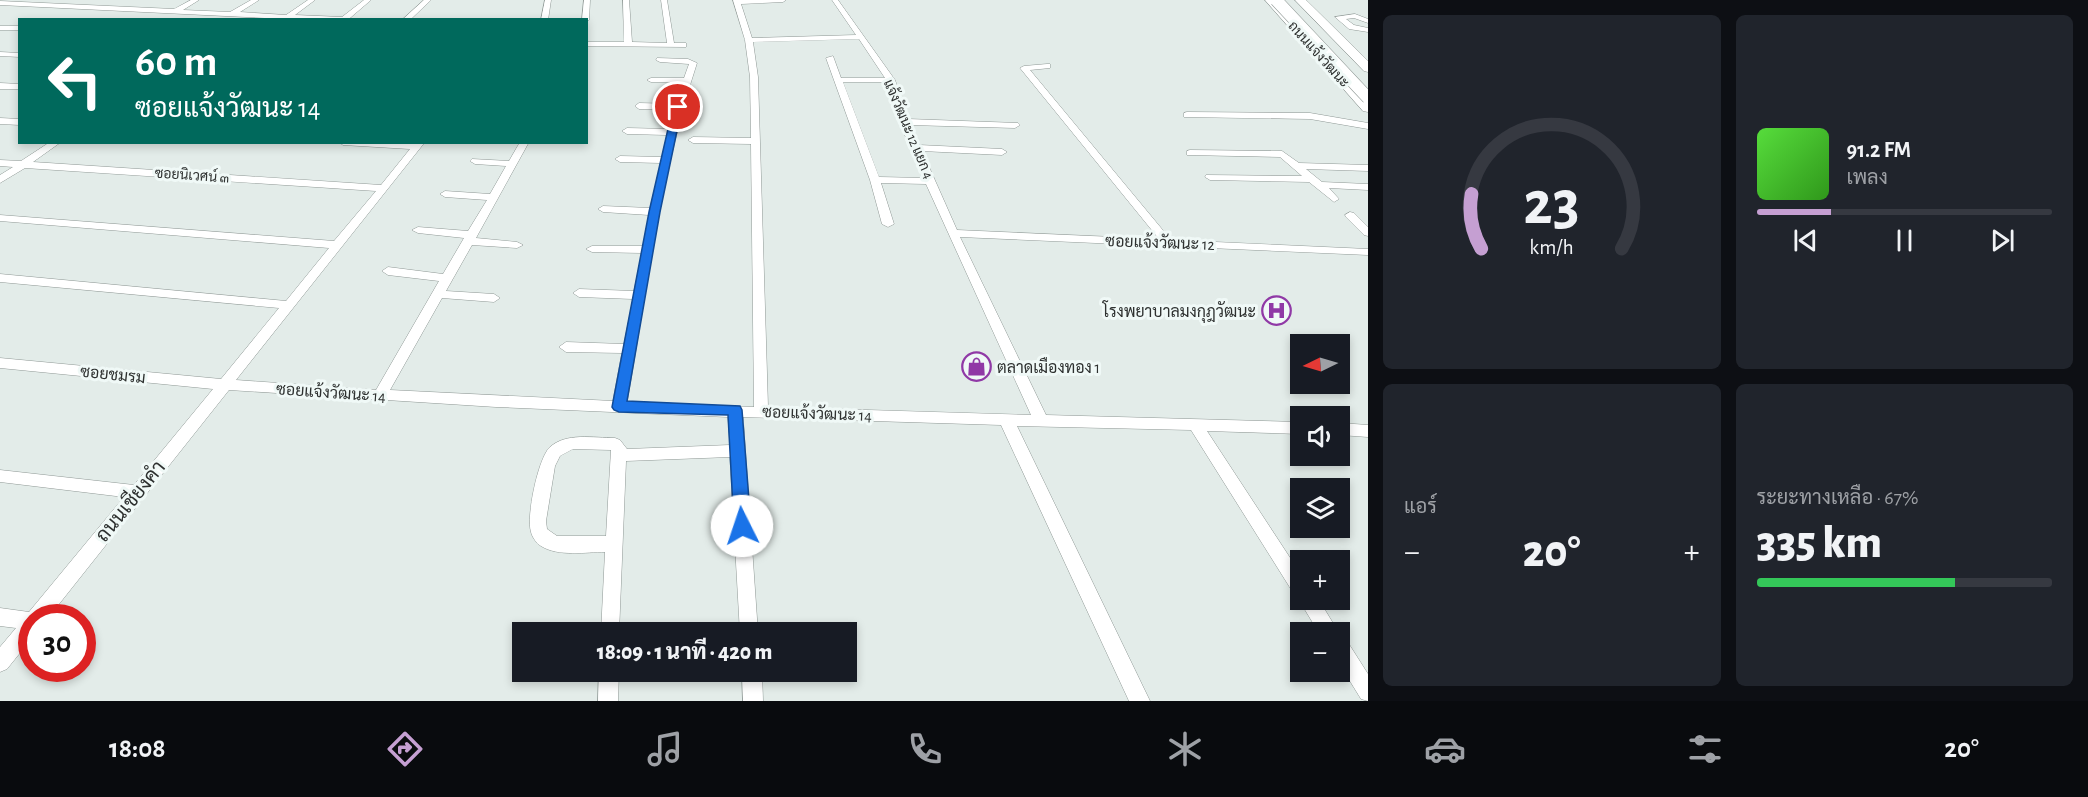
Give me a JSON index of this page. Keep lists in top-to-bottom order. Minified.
{"streets":{"main road":["ถนนแจ้งวัฒนะ"],"street":["แจ้งวัฒนะ 12 แยก 4","ซอยนิเวศน์ ๓","ซอยแจ้งวัฒนะ 12","ซอยชมรม","ซอยแจ้งวัฒนะ 14","ถนนเชียงคำ"]},"crossings":[["แจ้งวัฒนะ 12 แยก 4","ซอยแจ้งวัฒนะ 12"],["แจ้งวัฒนะ 12 แยก 4","ซอยแจ้งวัฒนะ 14"],["ซอยนิเวศน์ ๓","ถนนเชียงคำ"],["ซอยชมรม","ซอยแจ้งวัฒนะ 14"],["ซอยชมรม","ถนนเชียงคำ"],["ซอยแจ้งวัฒนะ 14","ถนนเชียงคำ"]],"places":{"hospital":["โรงพยาบาลมงกุฎวัฒนะ"],"shop":["ตลาดเมืองทอง 1"]},"north":"left","page":{"turn":["60 m","ซอยแจ้งวัฒนะ 14"],"song":["91.2 FM","เพลง"],"map_buttons":["+","−"],"tile":["แอร์",["ระยะทางเหลือ · 67%","335 km"]],"heat":["−","20°","+"],"limit":"30","trip":"18:09 · 1 นาที · 420 m","tabs":["18:08","20°"],"gauge":["23","km/h"]}}
